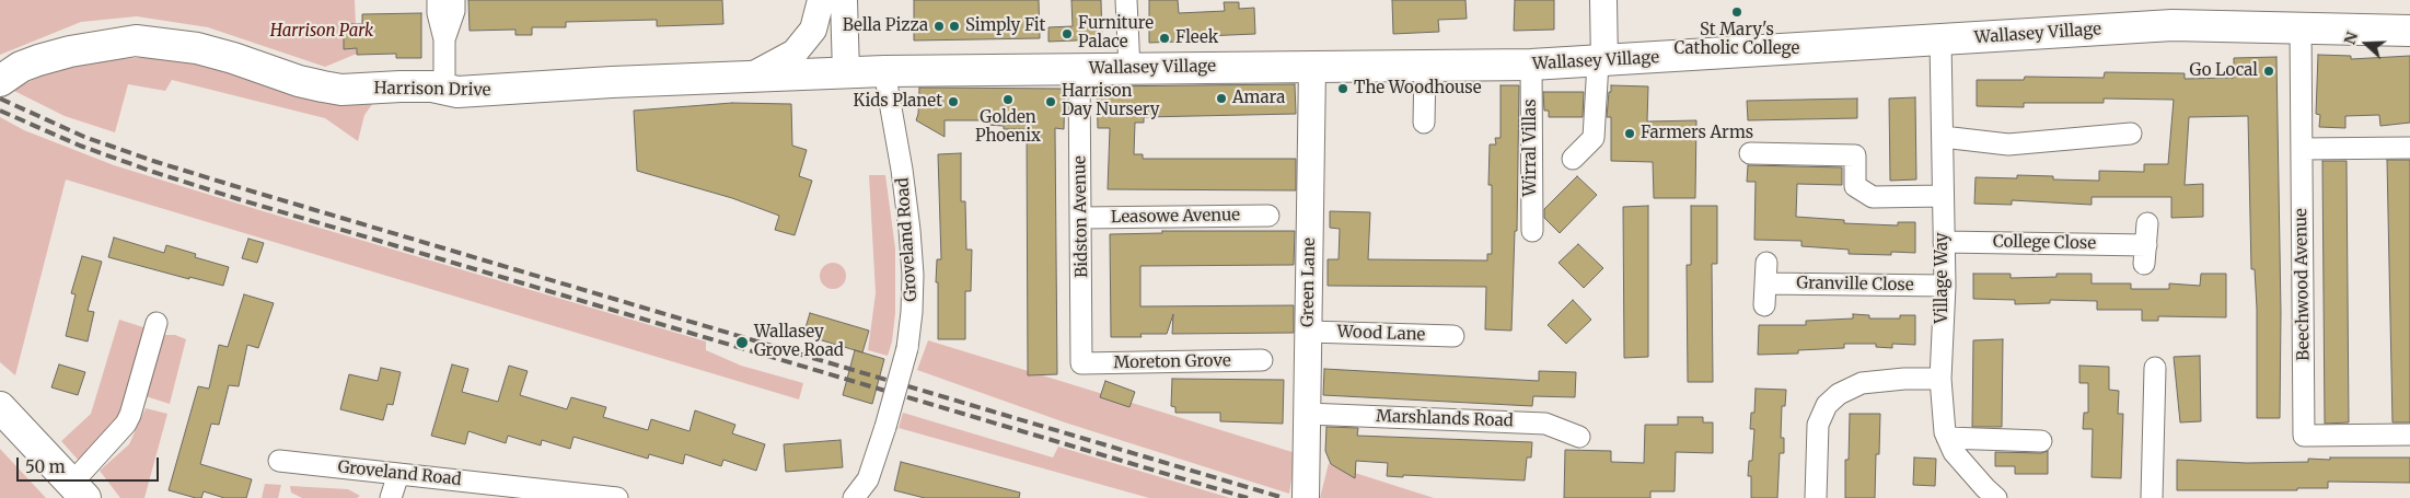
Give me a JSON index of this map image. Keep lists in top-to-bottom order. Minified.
{"streets":{"main road":["Wallasey Village","Harrison Drive"],"street":["Wirral Villas","Bidston Avenue","Leasowe Avenue","Groveland Road","College Close","Village Way","Green Lane","Granville Close","Beechwood Avenue","Wood Lane","Moreton Grove","Marshlands Road"]},"crossings":[["Wallasey Village","Harrison Drive"],["Wallasey Village","Wirral Villas"],["Wallasey Village","Bidston Avenue"],["Wallasey Village","Groveland Road"],["Wallasey Village","Village Way"],["Wallasey Village","Green Lane"],["Wallasey Village","Beechwood Avenue"],["Bidston Avenue","Leasowe Avenue"],["Bidston Avenue","Moreton Grove"],["College Close","Village Way"],["Village Way","Granville Close"],["Green Lane","Wood Lane"],["Green Lane","Marshlands Road"]],"parks":["Harrison Park"],"places":["St Mary's Catholic College","Bella Pizza","Simply Fit","Furniture Palace","Fleek","Go Local","The Woodhouse","Amara","Golden Phoenix","Kids Planet","Harrison Day Nursery","Farmers Arms","Wallasey Grove Road"],"scale_bar":"50 m","north":"left"}
